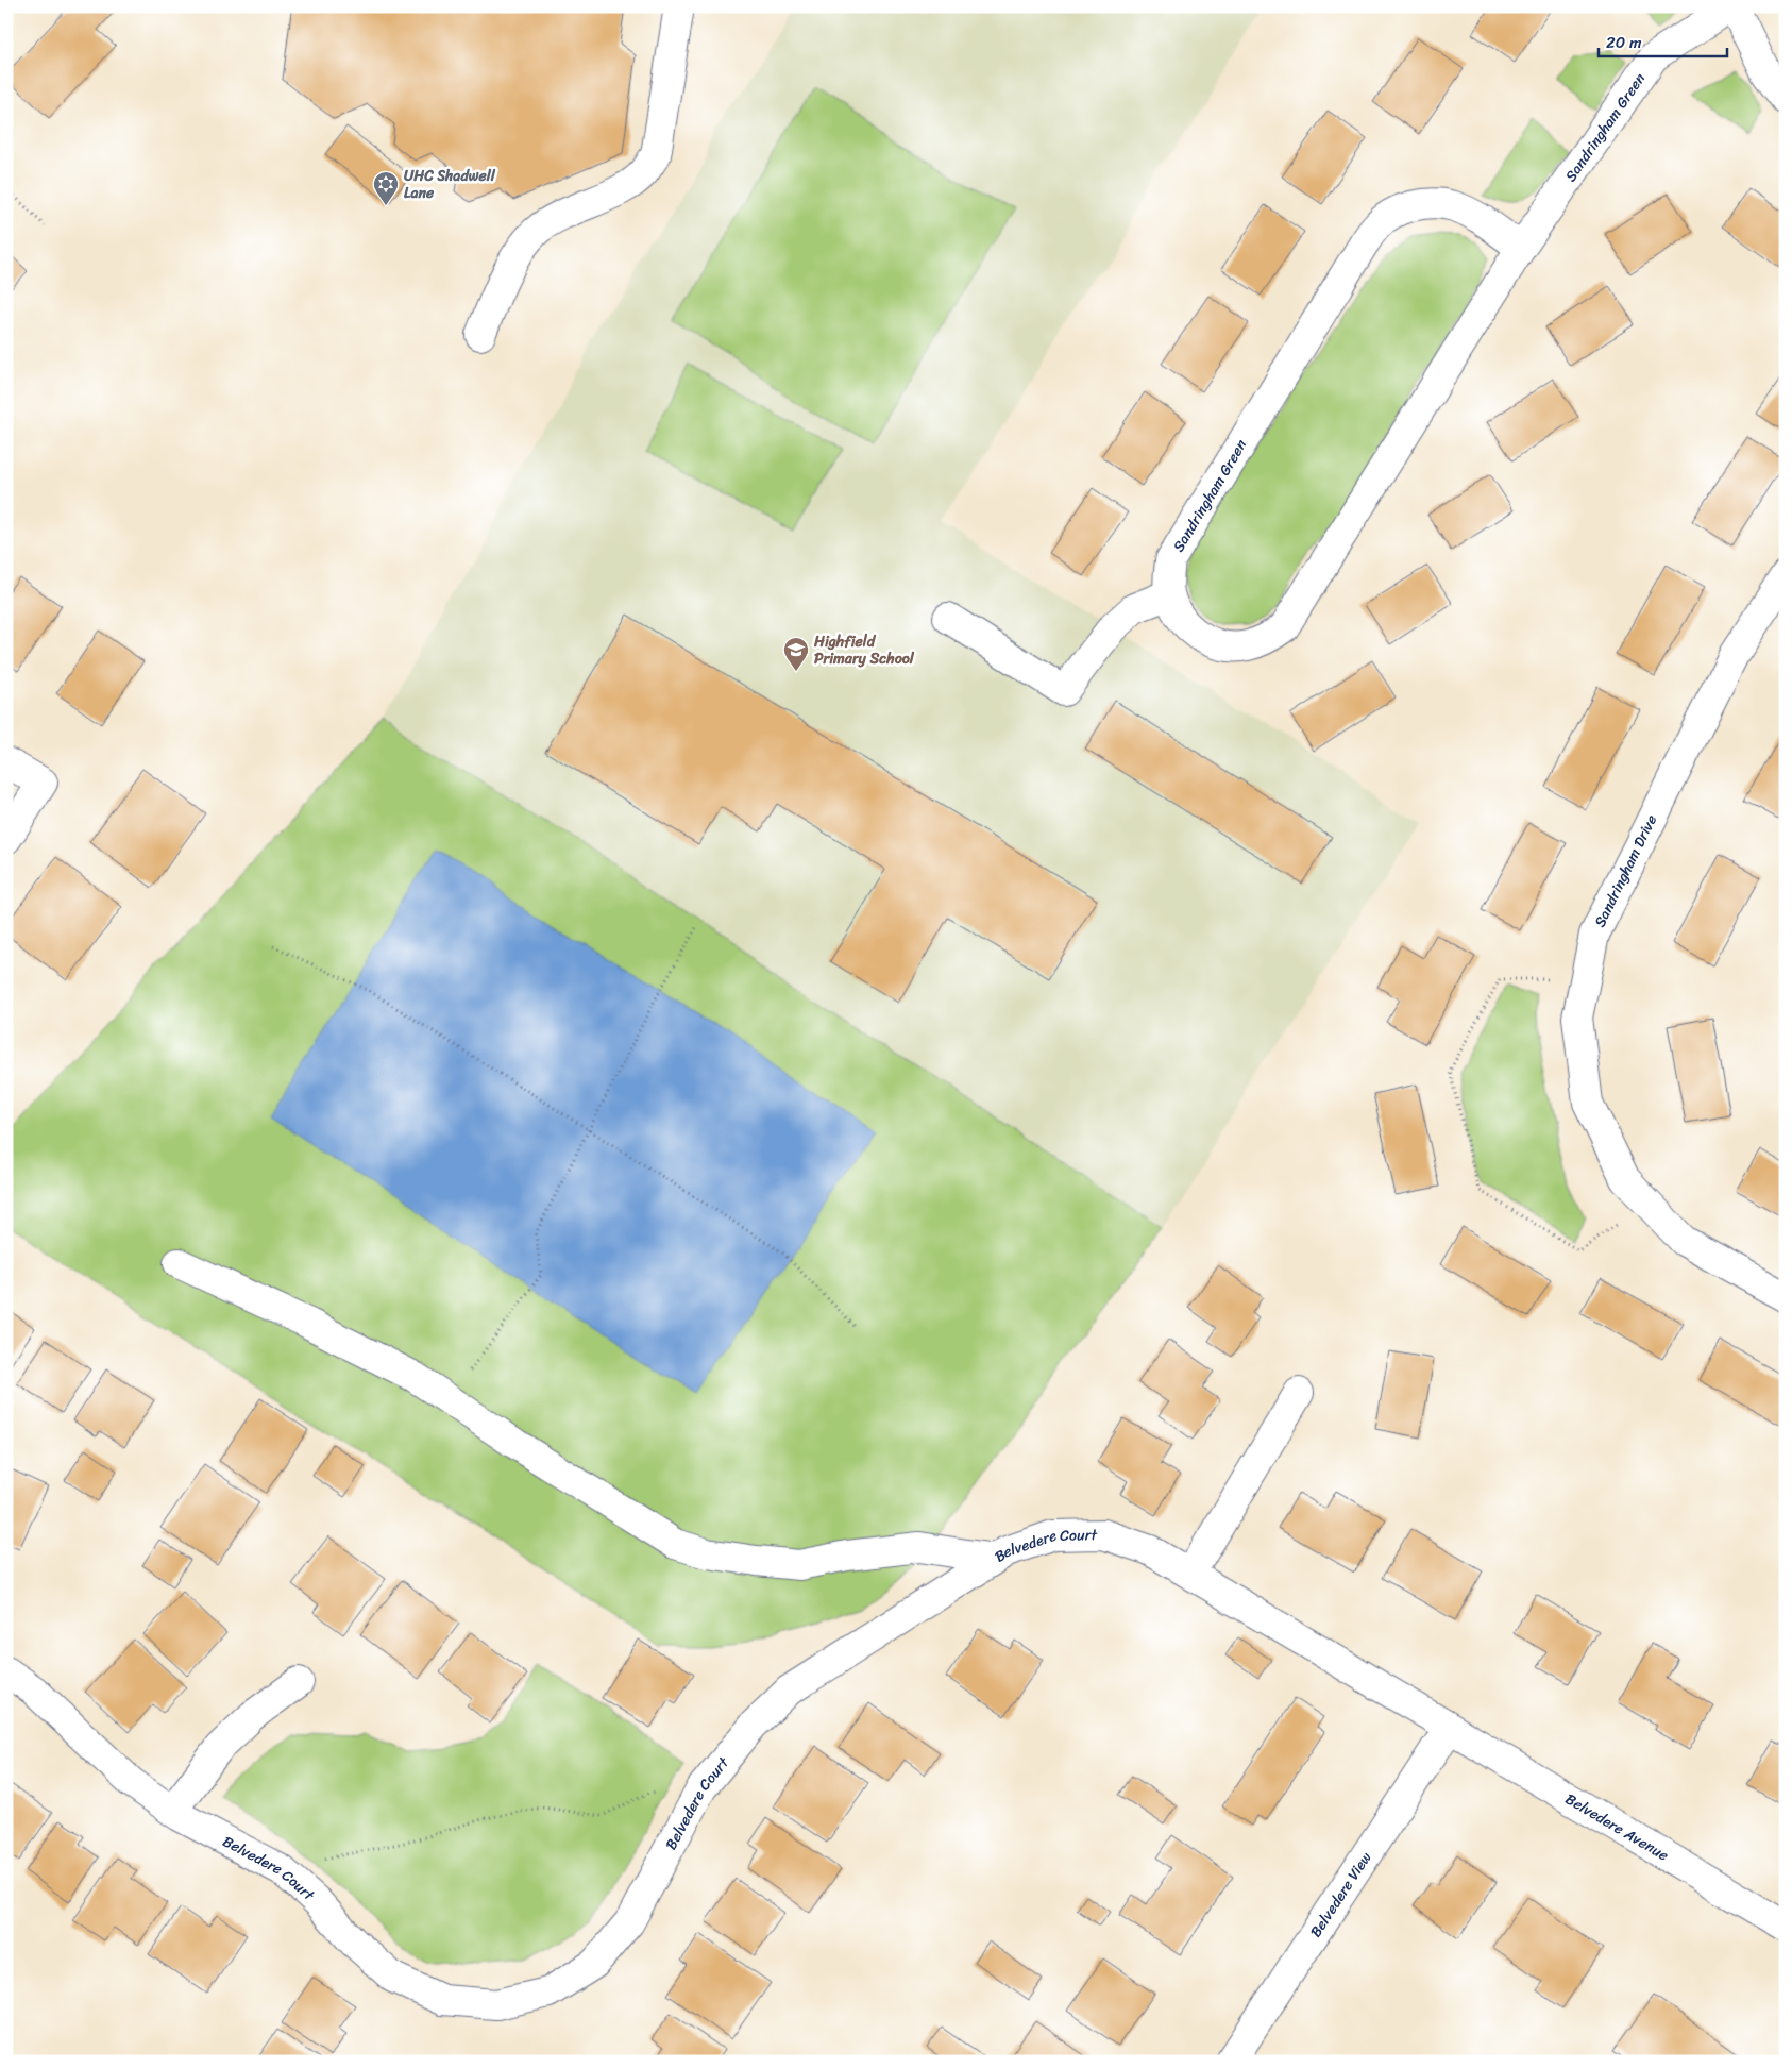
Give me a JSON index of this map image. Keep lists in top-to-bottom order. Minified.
{"streets":{"street":["Sandringham Green","Sandringham Drive","Belvedere Court","Belvedere Avenue","Belvedere View"]},"crossings":[["Belvedere Court","Belvedere Avenue"],["Belvedere Court","Belvedere View"],["Belvedere Avenue","Belvedere View"]],"places":{"synagogue":["UHC Shadwell Lane"],"school or university":["Highfield Primary School"]},"scale_bar":"20 m"}
